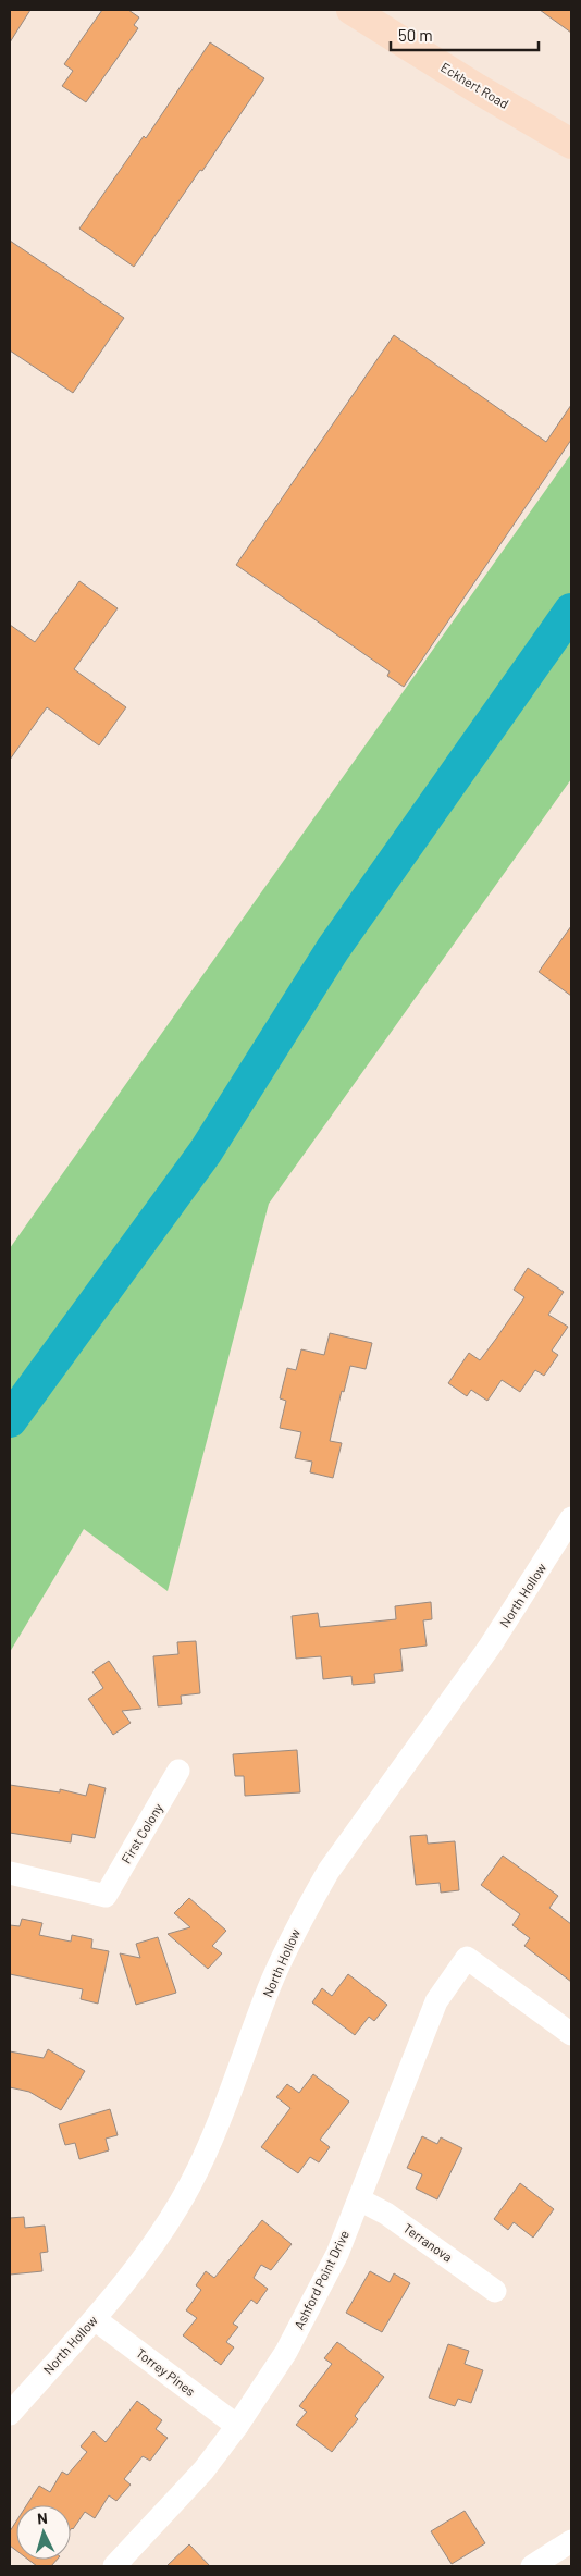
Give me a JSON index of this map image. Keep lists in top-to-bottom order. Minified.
{"streets":{"main road":["Eckhert Road"],"street":["North Hollow","First Colony","Terranova","Ashford Point Drive","Torrey Pines"]},"crossings":[["North Hollow","Torrey Pines"],["Terranova","Ashford Point Drive"],["Ashford Point Drive","Torrey Pines"]],"scale_bar":"50 m","north":"top"}
